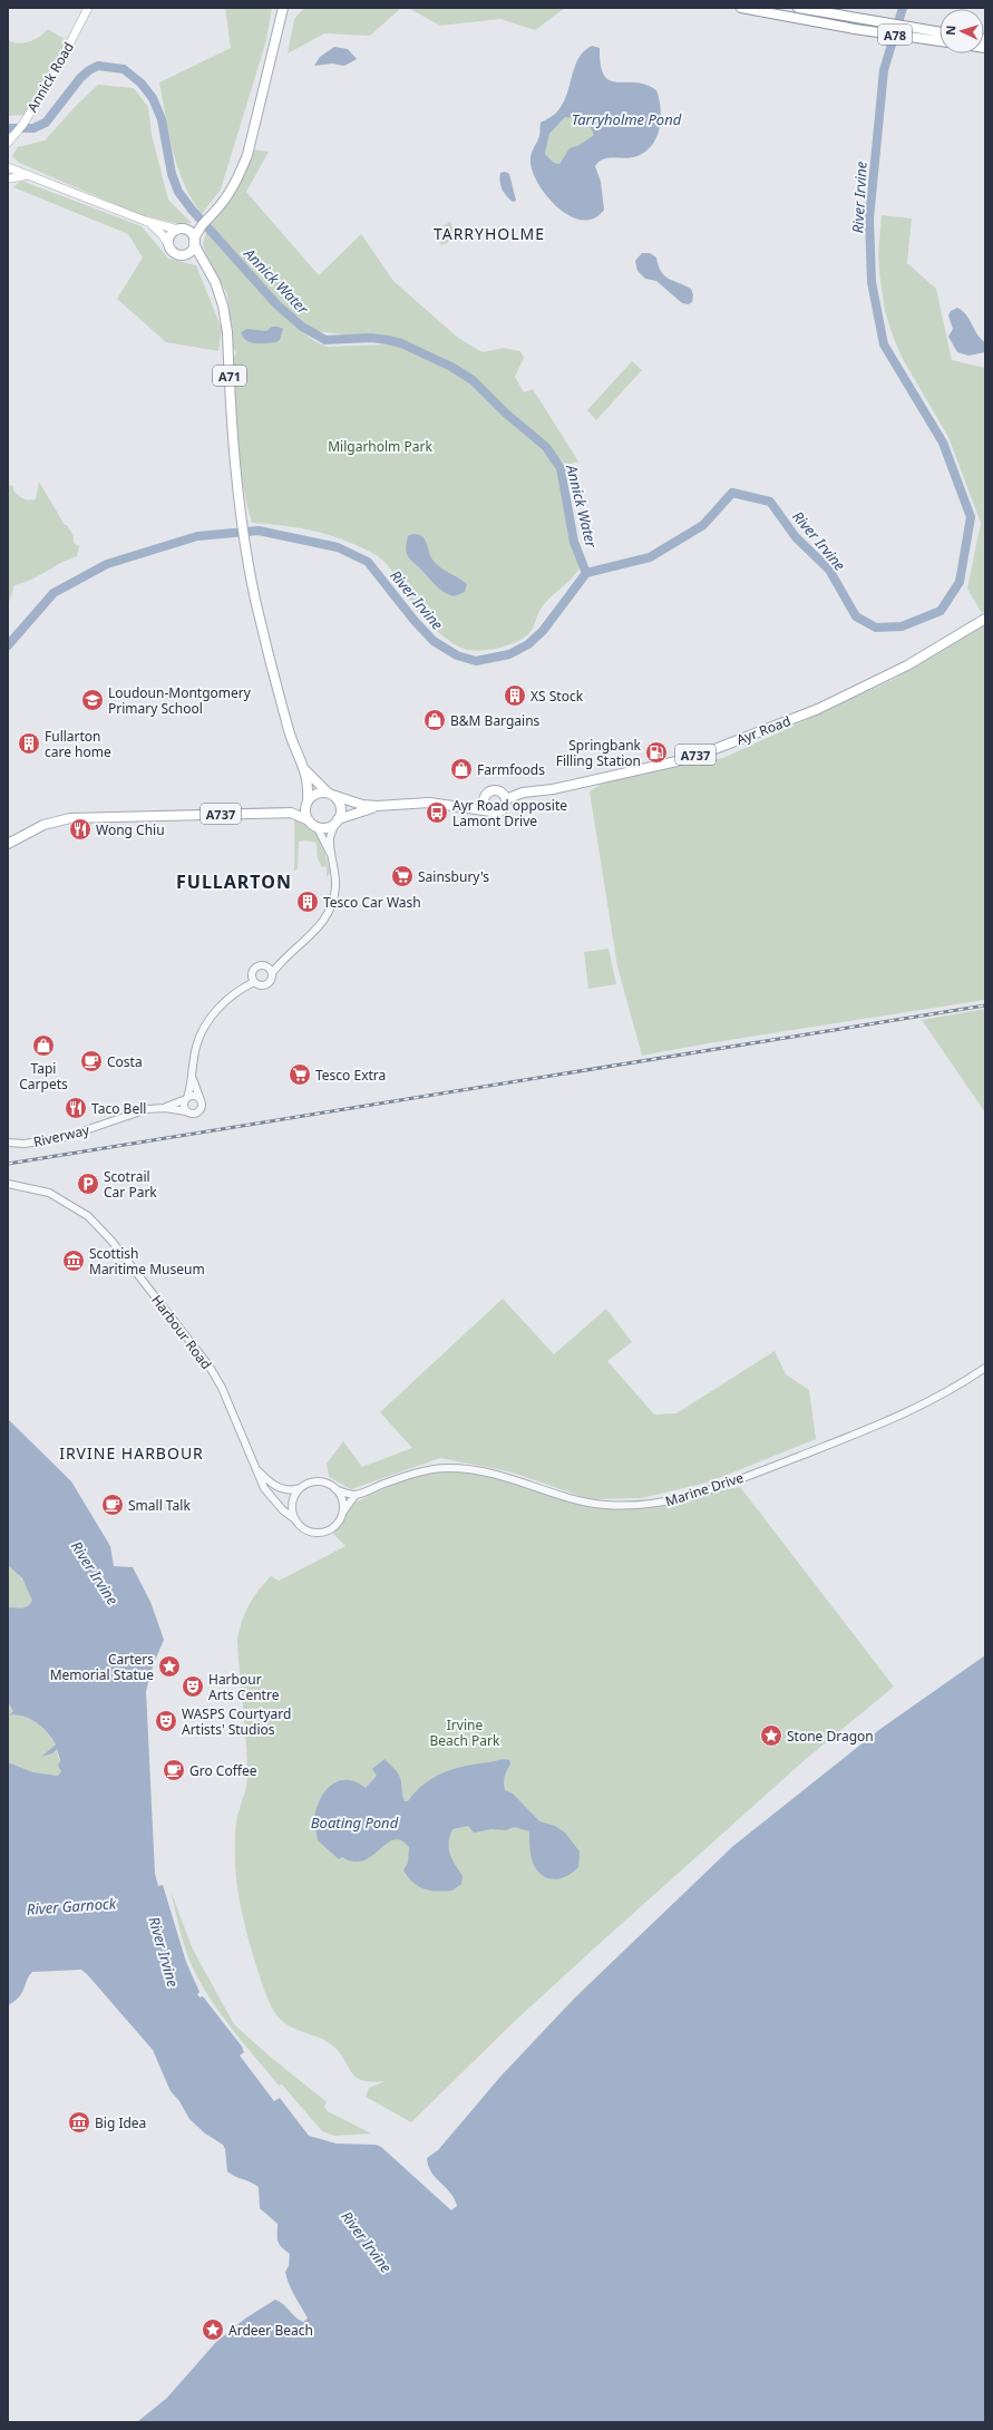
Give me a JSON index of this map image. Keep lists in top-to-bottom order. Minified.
{"streets":{"main road":["A78","Annick Road","A71","Ayr Road","A737"],"street":["Riverway","Harbour Road","Marine Drive"]},"crossings":[["A71","A737"],["Ayr Road","A737"]],"districts":["TARRYHOLME","FULLARTON","IRVINE HARBOUR"],"water":["Tarryholme Pond","River Irvine","Annick Water","Boating Pond","River Garnock"],"parks":["Milgarholm Park","Irvine Beach Park"],"places":{"building":["XS Stock","Fullarton care home","Tesco Car Wash"],"school or university":["Loudoun-Montgomery Primary School"],"shop":["B&M Bargains","Farmfoods","Tapi Carpets"],"fuel station":["Springbank Filling Station"],"bus stop":["Ayr Road opposite Lamont Drive"],"restaurant":["Wong Chiu","Taco Bell"],"supermarket":["Sainsbury's","Tesco Extra"],"cafe":["Costa","Small Talk","Gro Coffee"],"parking":["Scotrail Car Park"],"museum":["Scottish Maritime Museum","Big Idea"],"place":["Carters Memorial Statue","Stone Dragon","Ardeer Beach"],"theatre":["Harbour Arts Centre","WASPS Courtyard Artists' Studios"]},"north":"left"}
